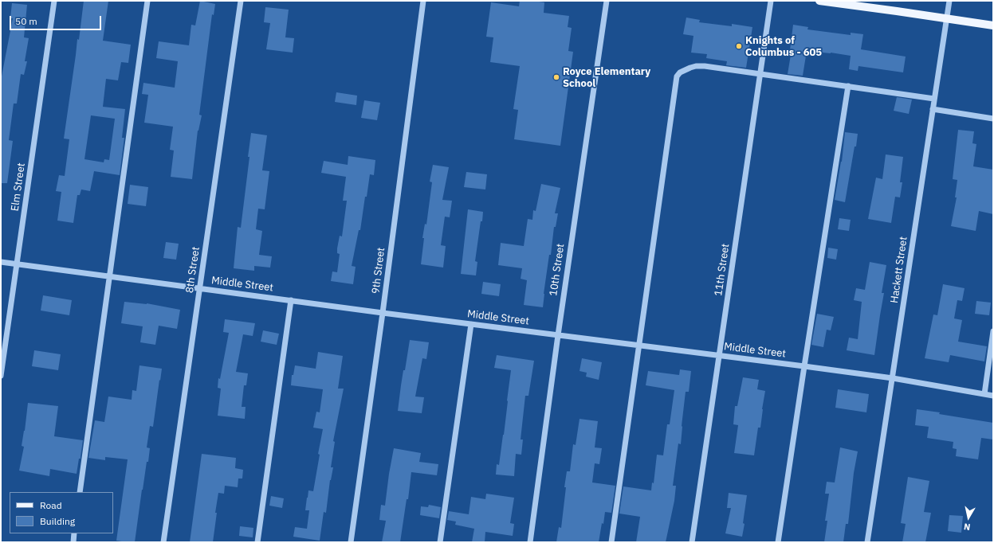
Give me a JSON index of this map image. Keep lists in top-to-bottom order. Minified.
{"streets":{"street":["Elm Street","8th Street","10th Street","11th Street","Hackett Street","9th Street","Middle Street"]},"crossings":[["Elm Street","Middle Street"],["8th Street","Middle Street"],["10th Street","Middle Street"],["11th Street","Middle Street"],["Hackett Street","Middle Street"],["9th Street","Middle Street"]],"places":["Knights of Columbus - 605","Royce Elementary School"],"legend":["Road","Building"],"scale_bar":"50 m","north":"bottom"}
